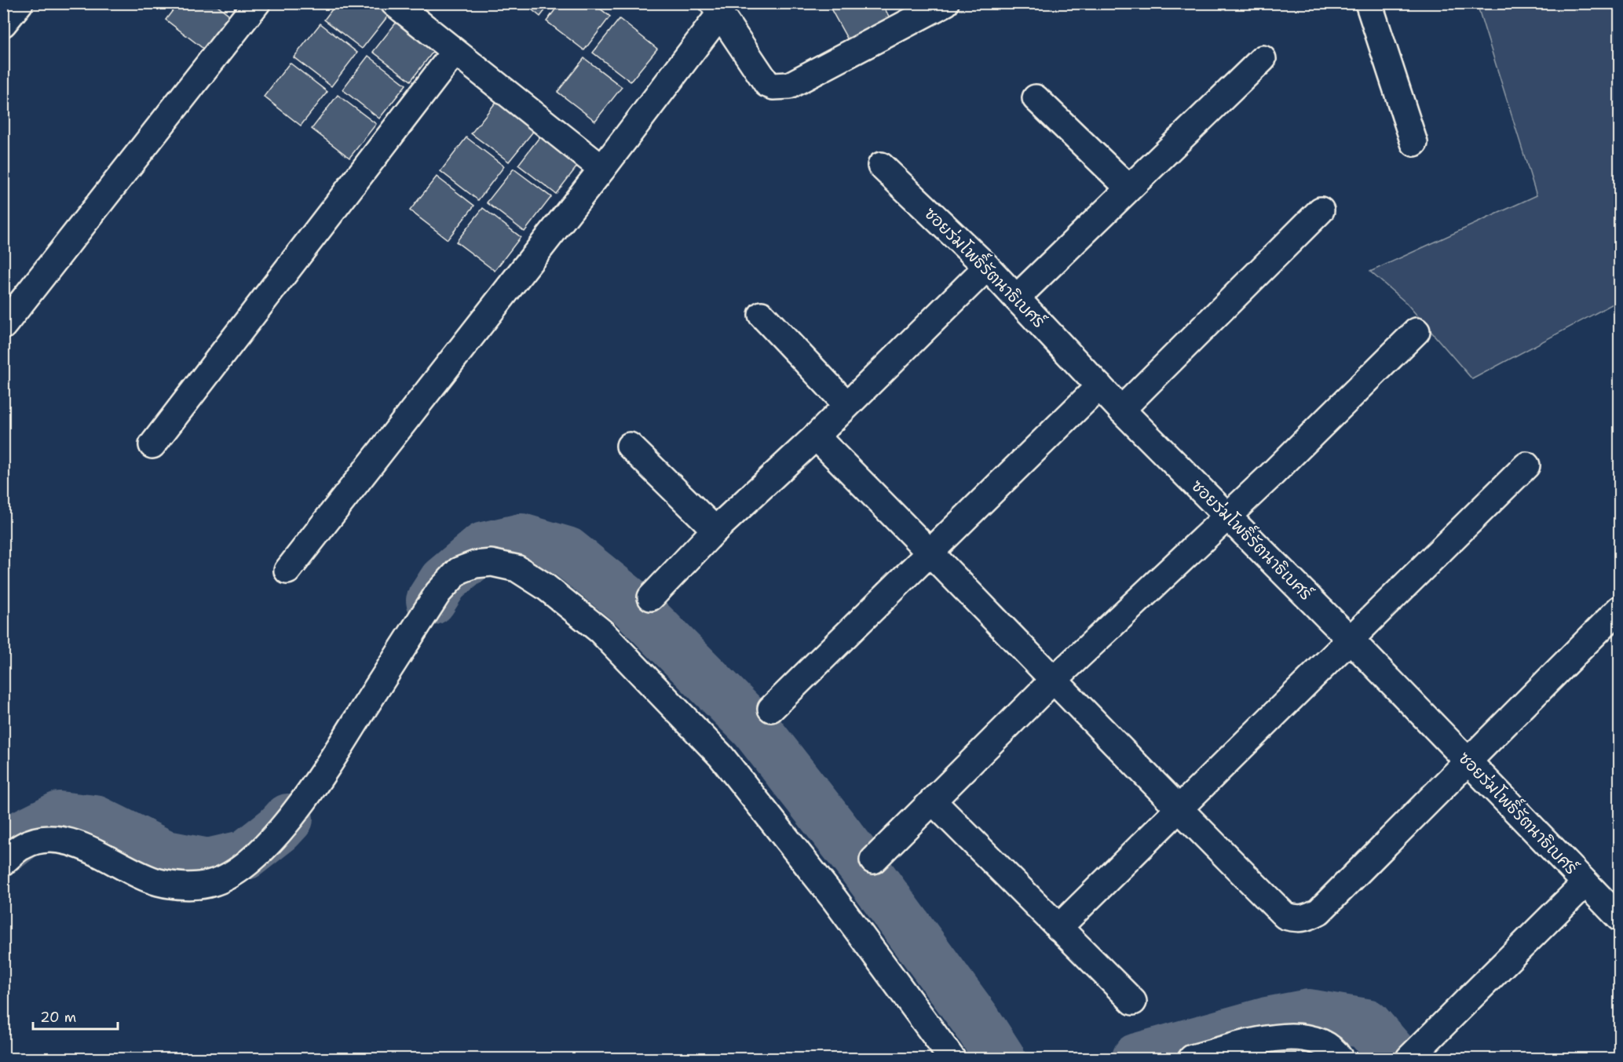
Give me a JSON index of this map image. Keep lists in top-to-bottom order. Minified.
{"streets":{"street":["ซอยร่มโพธิ์รัตนาธิเบศร์"]},"scale_bar":"20 m"}
